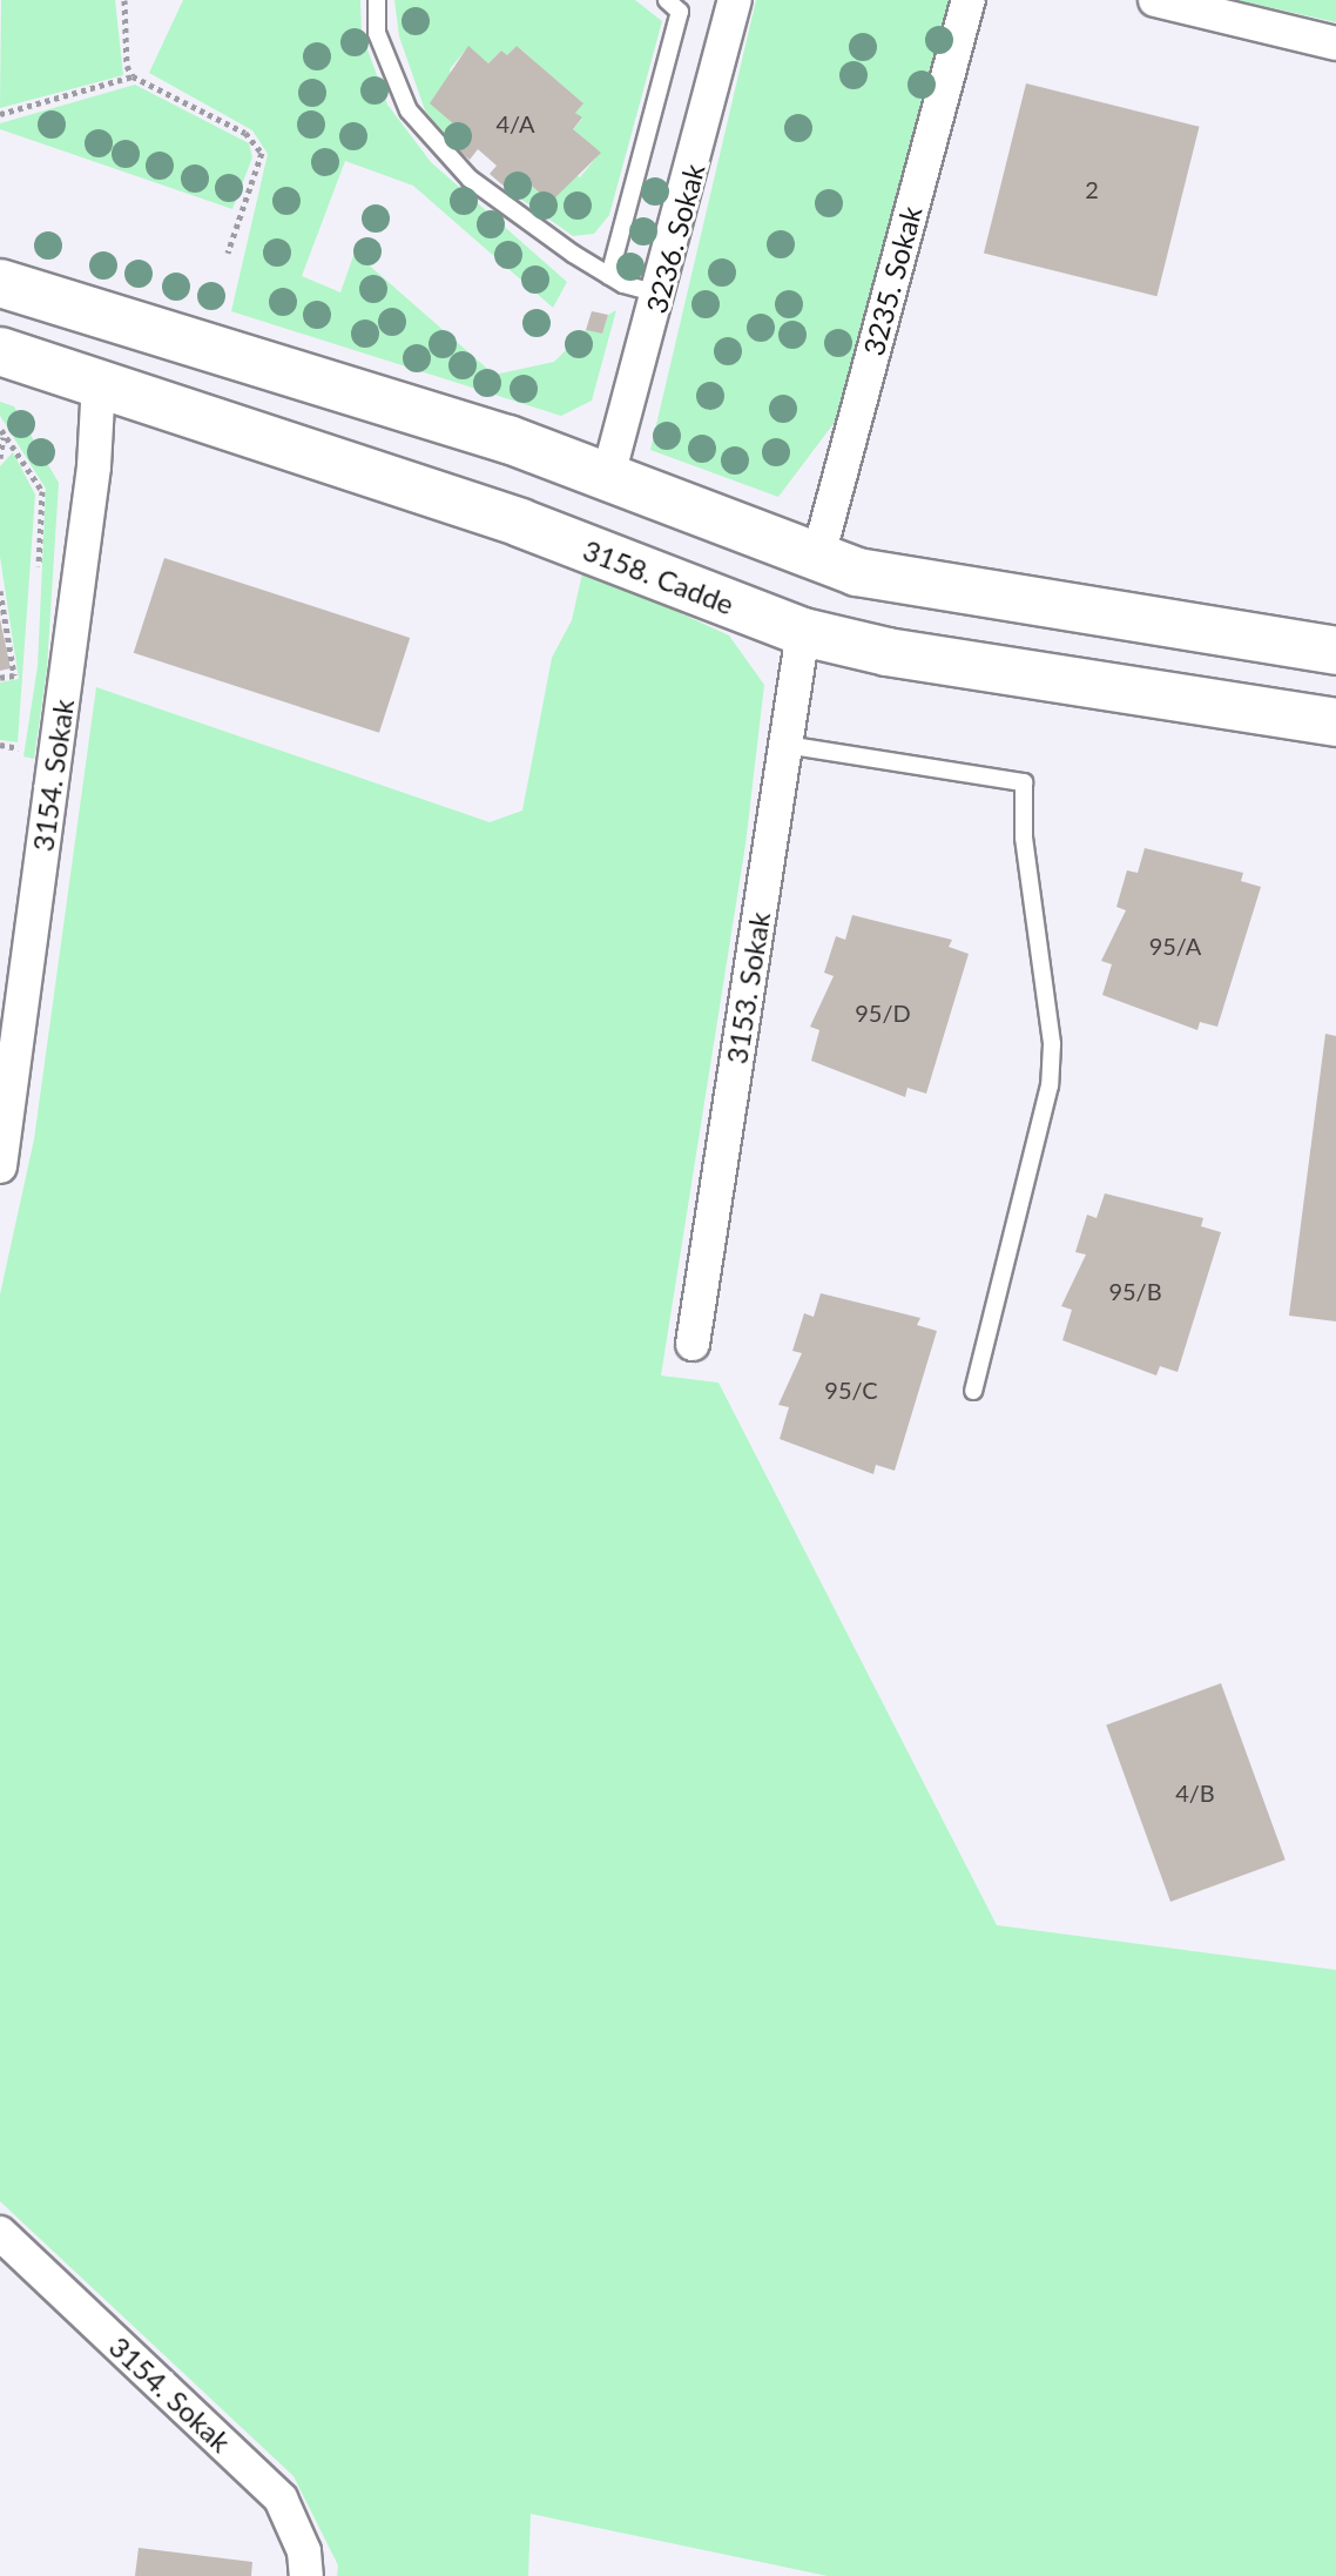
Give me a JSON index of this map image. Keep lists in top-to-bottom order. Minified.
{"streets":{"street":["3236. Sokak","3235. Sokak","3158. Cadde","3154. Sokak","3153. Sokak"]},"crossings":[["3158. Cadde","3154. Sokak"],["3158. Cadde","3153. Sokak"]],"house_numbers":["4/A","2","95/A","95/D","95/B","95/C","4/B"]}
